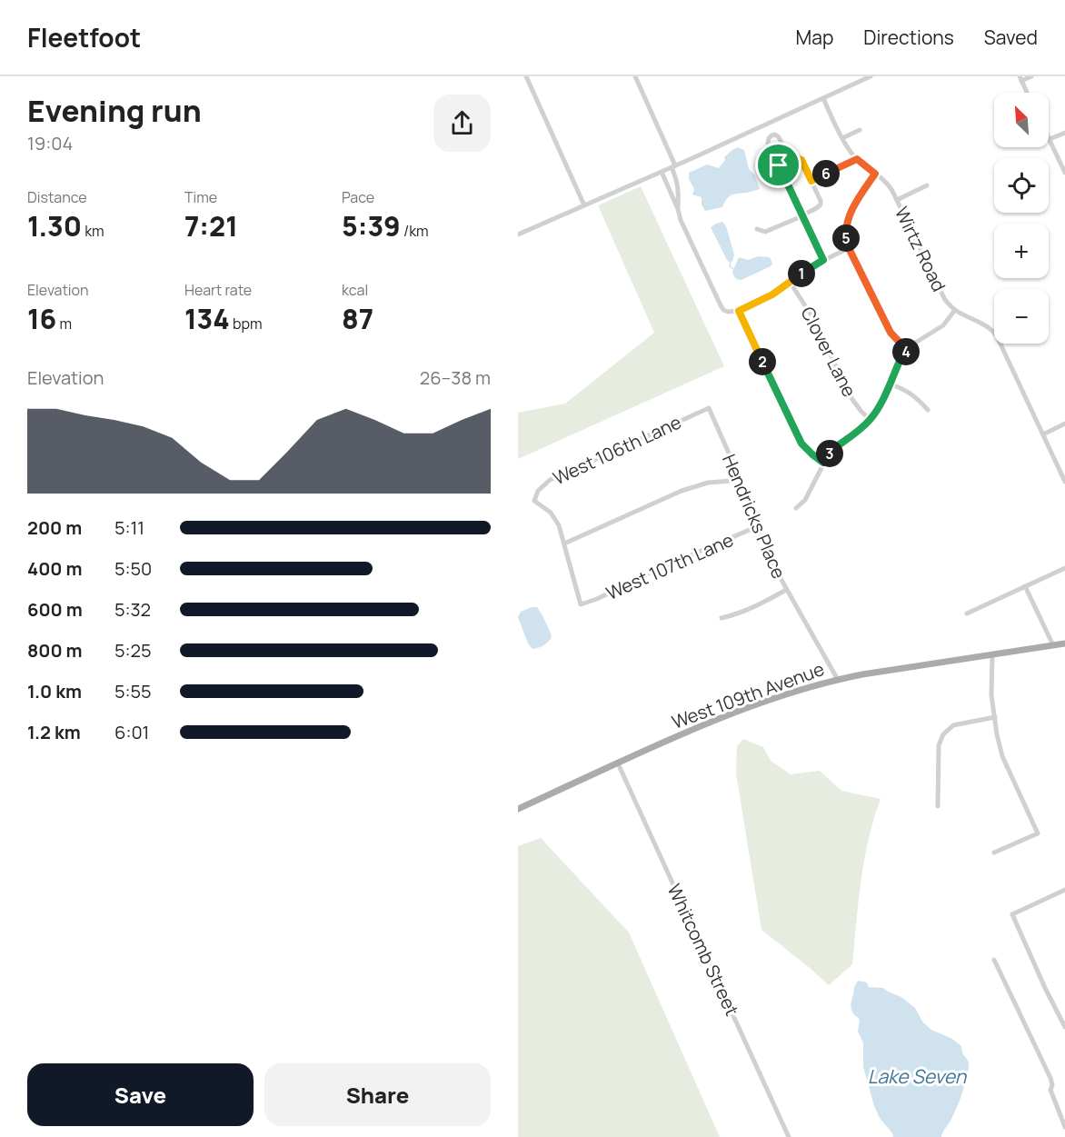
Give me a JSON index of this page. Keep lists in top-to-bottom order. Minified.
{"streets":{"main road":["West 109th Avenue"],"street":["Wirtz Road","Clover Lane","West 106th Lane","Hendricks Place","West 107th Lane","Whitcomb Street"]},"crossings":[["West 106th Lane","Hendricks Place"],["West 106th Lane","West 107th Lane"],["Hendricks Place","West 107th Lane"],["Hendricks Place","West 109th Avenue"],["West 109th Avenue","Whitcomb Street"]],"water":["Lake Seven"],"north":"top left","page":{"header":"Fleetfoot","nav":["Map","Directions","Saved"],"heading":["Evening run","19:04"],"map_buttons":["+","−"],"pins":["6","5","1","4","2","3"],"stats":[["Distance","1.30 km"],["Time","7:21"],["Pace","5:39 /km"],["Elevation","16 m"],["Heart rate","134 bpm"],["kcal","87"]],"chart":["Elevation","26–38 m"],"list":[{"name":"200 m","note":"5:11"},{"name":"400 m","note":"5:50"},{"name":"600 m","note":"5:32"},{"name":"800 m","note":"5:25"},{"name":"1.0 km","note":"5:55"},{"name":"1.2 km","note":"6:01"}],"buttons":["Save","Share"]}}
